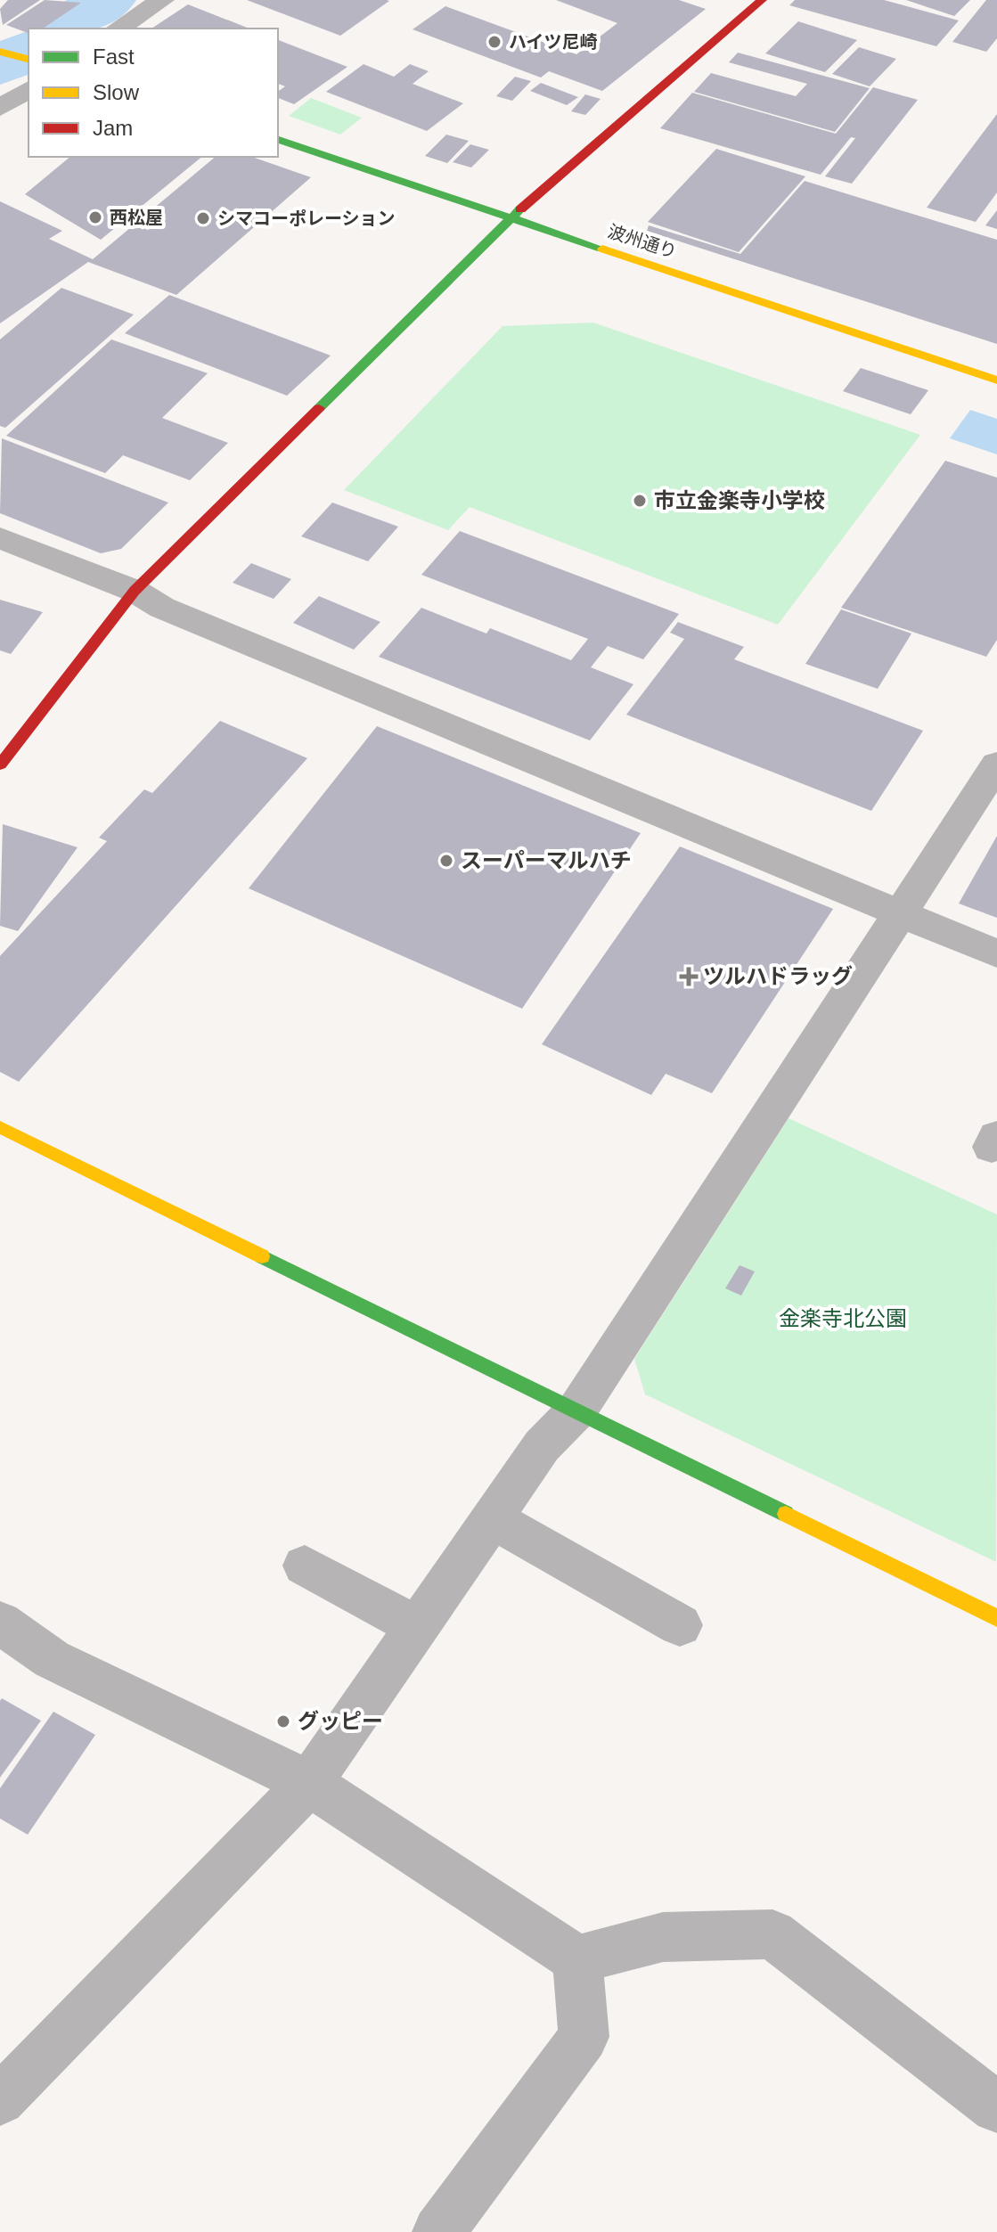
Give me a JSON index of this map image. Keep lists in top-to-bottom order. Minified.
{"streets":{"street":["波州通り"]},"parks":["金楽寺北公園"],"places":{"other":["ハイツ尼崎","西松屋","シマコーポレーション","市立金楽寺小学校","スーパーマルハチ","グッピー"],"health":["ツルハドラッグ"]},"legend":["Fast","Slow","Jam"]}
